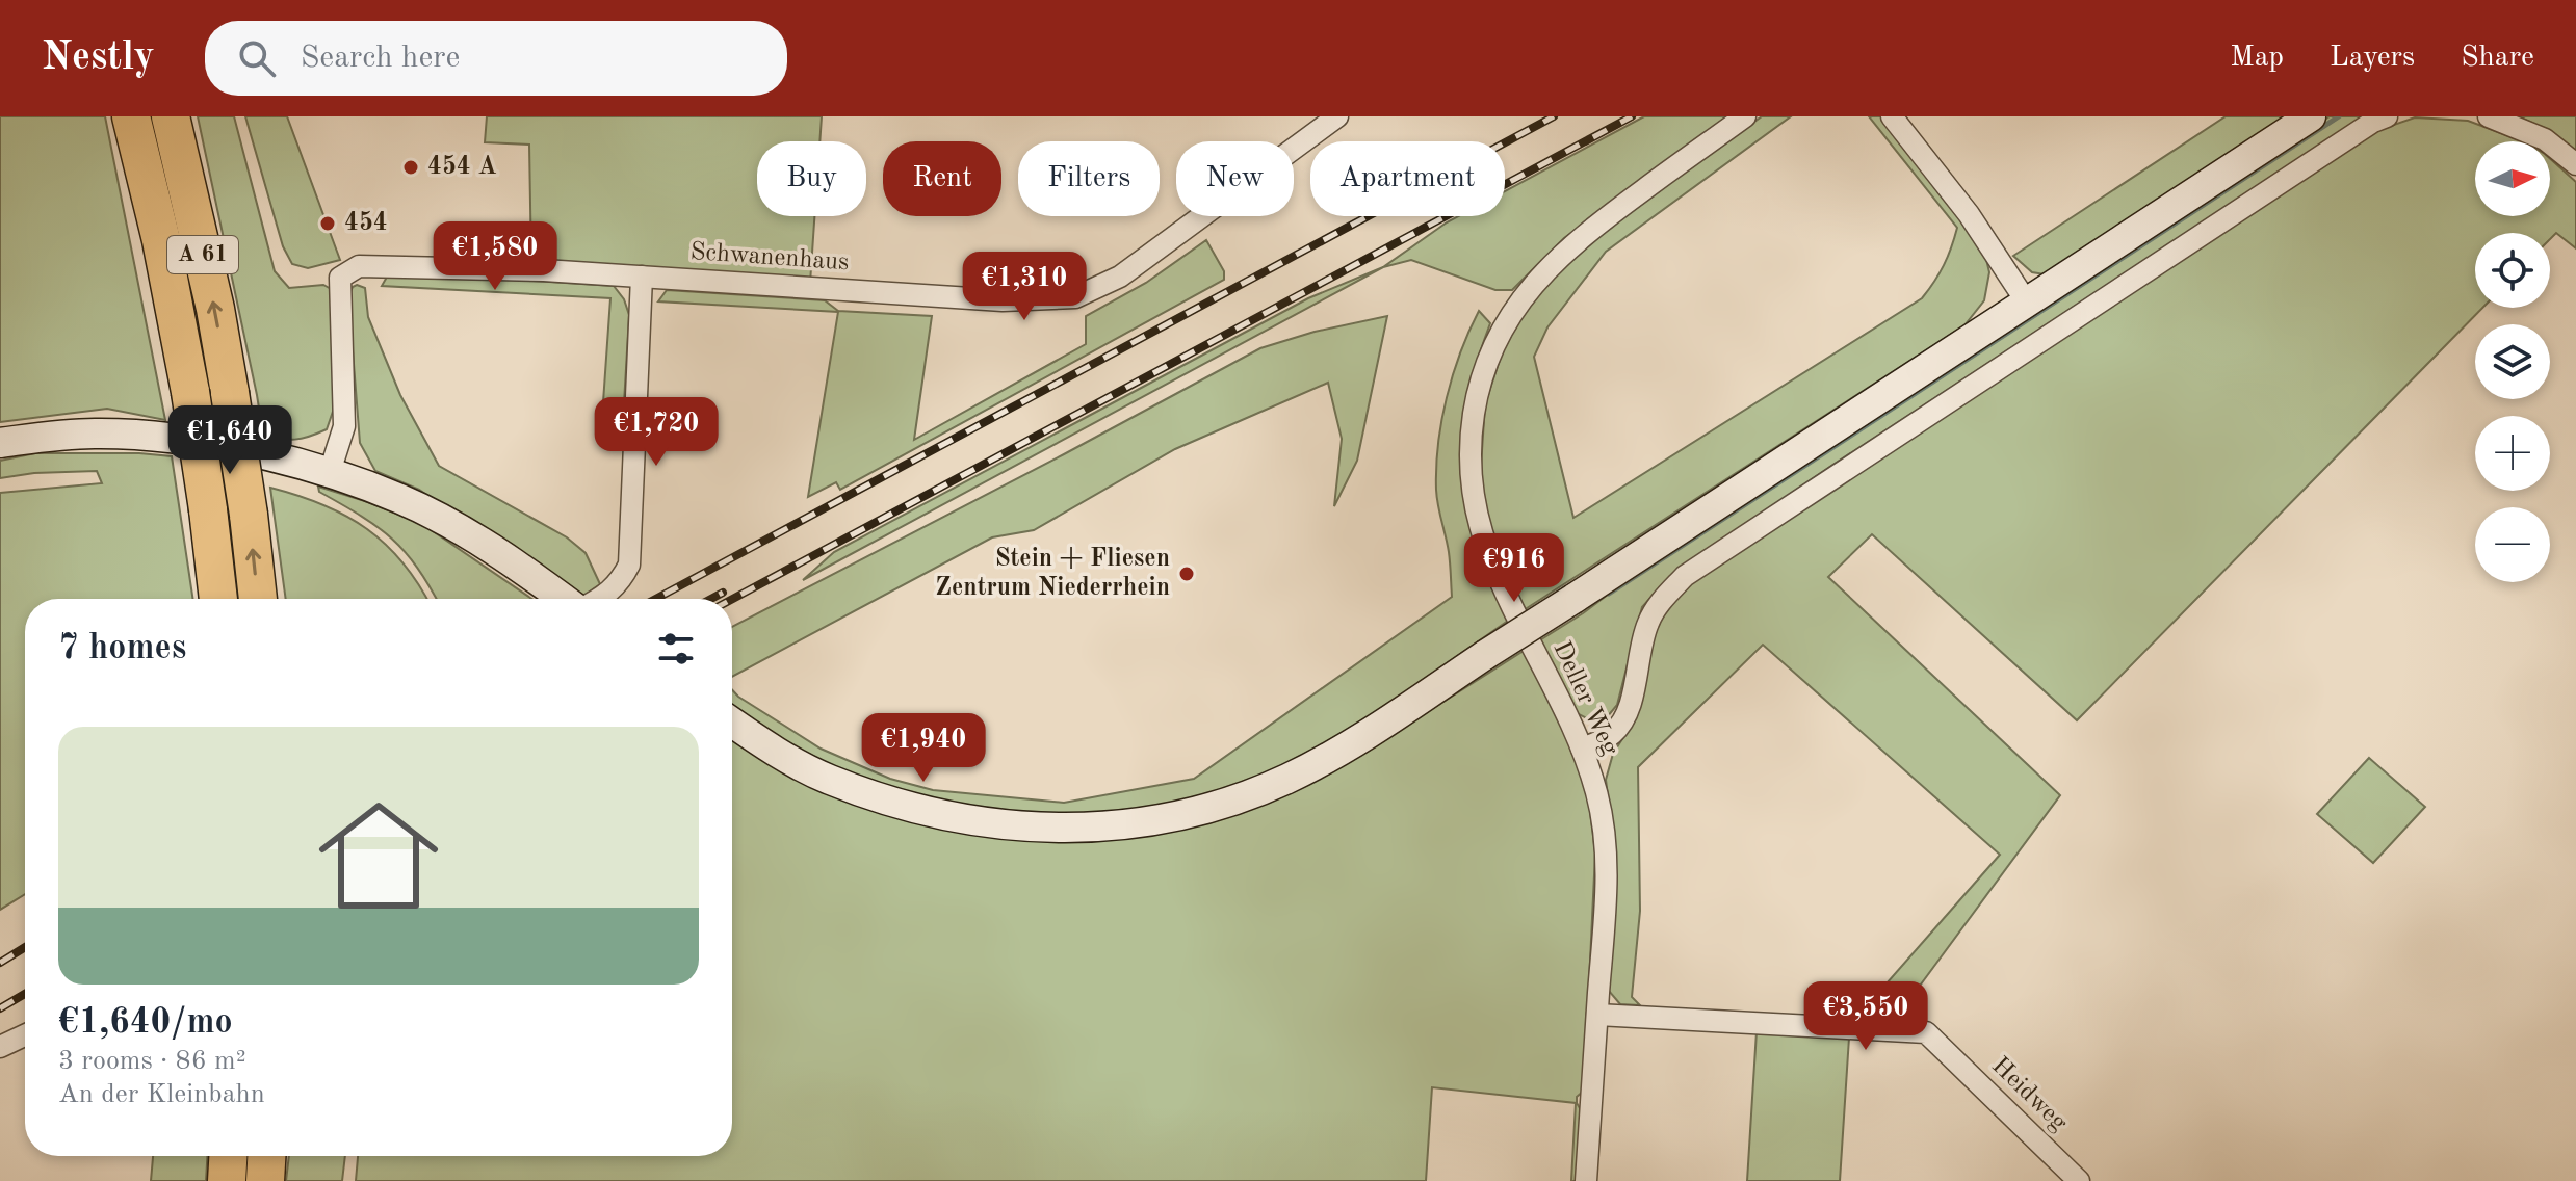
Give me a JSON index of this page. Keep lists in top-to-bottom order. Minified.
{"streets":{"highway":["A 61"],"street":["Schwanenhaus","Deller Weg","Heidweg"]},"crossings":[["Deller Weg","Heidweg"]],"places":["454 A","454","Stein + Fliesen Zentrum Niederrhein"],"north":"right","page":{"header":"Nestly","search":"Search here","nav":["Map","Layers","Share"],"map_buttons":["+","−"],"chip":["Buy","Rent","Filters","New","Apartment"],"price":["€1,580","€1,310","€1,720","€1,640","€916","€1,940","€3,550"],"heading":"7 homes","list":[{"name":"€1,640/mo","note":"3 rooms · 86 m² · An der Kleinbahn"}]}}
